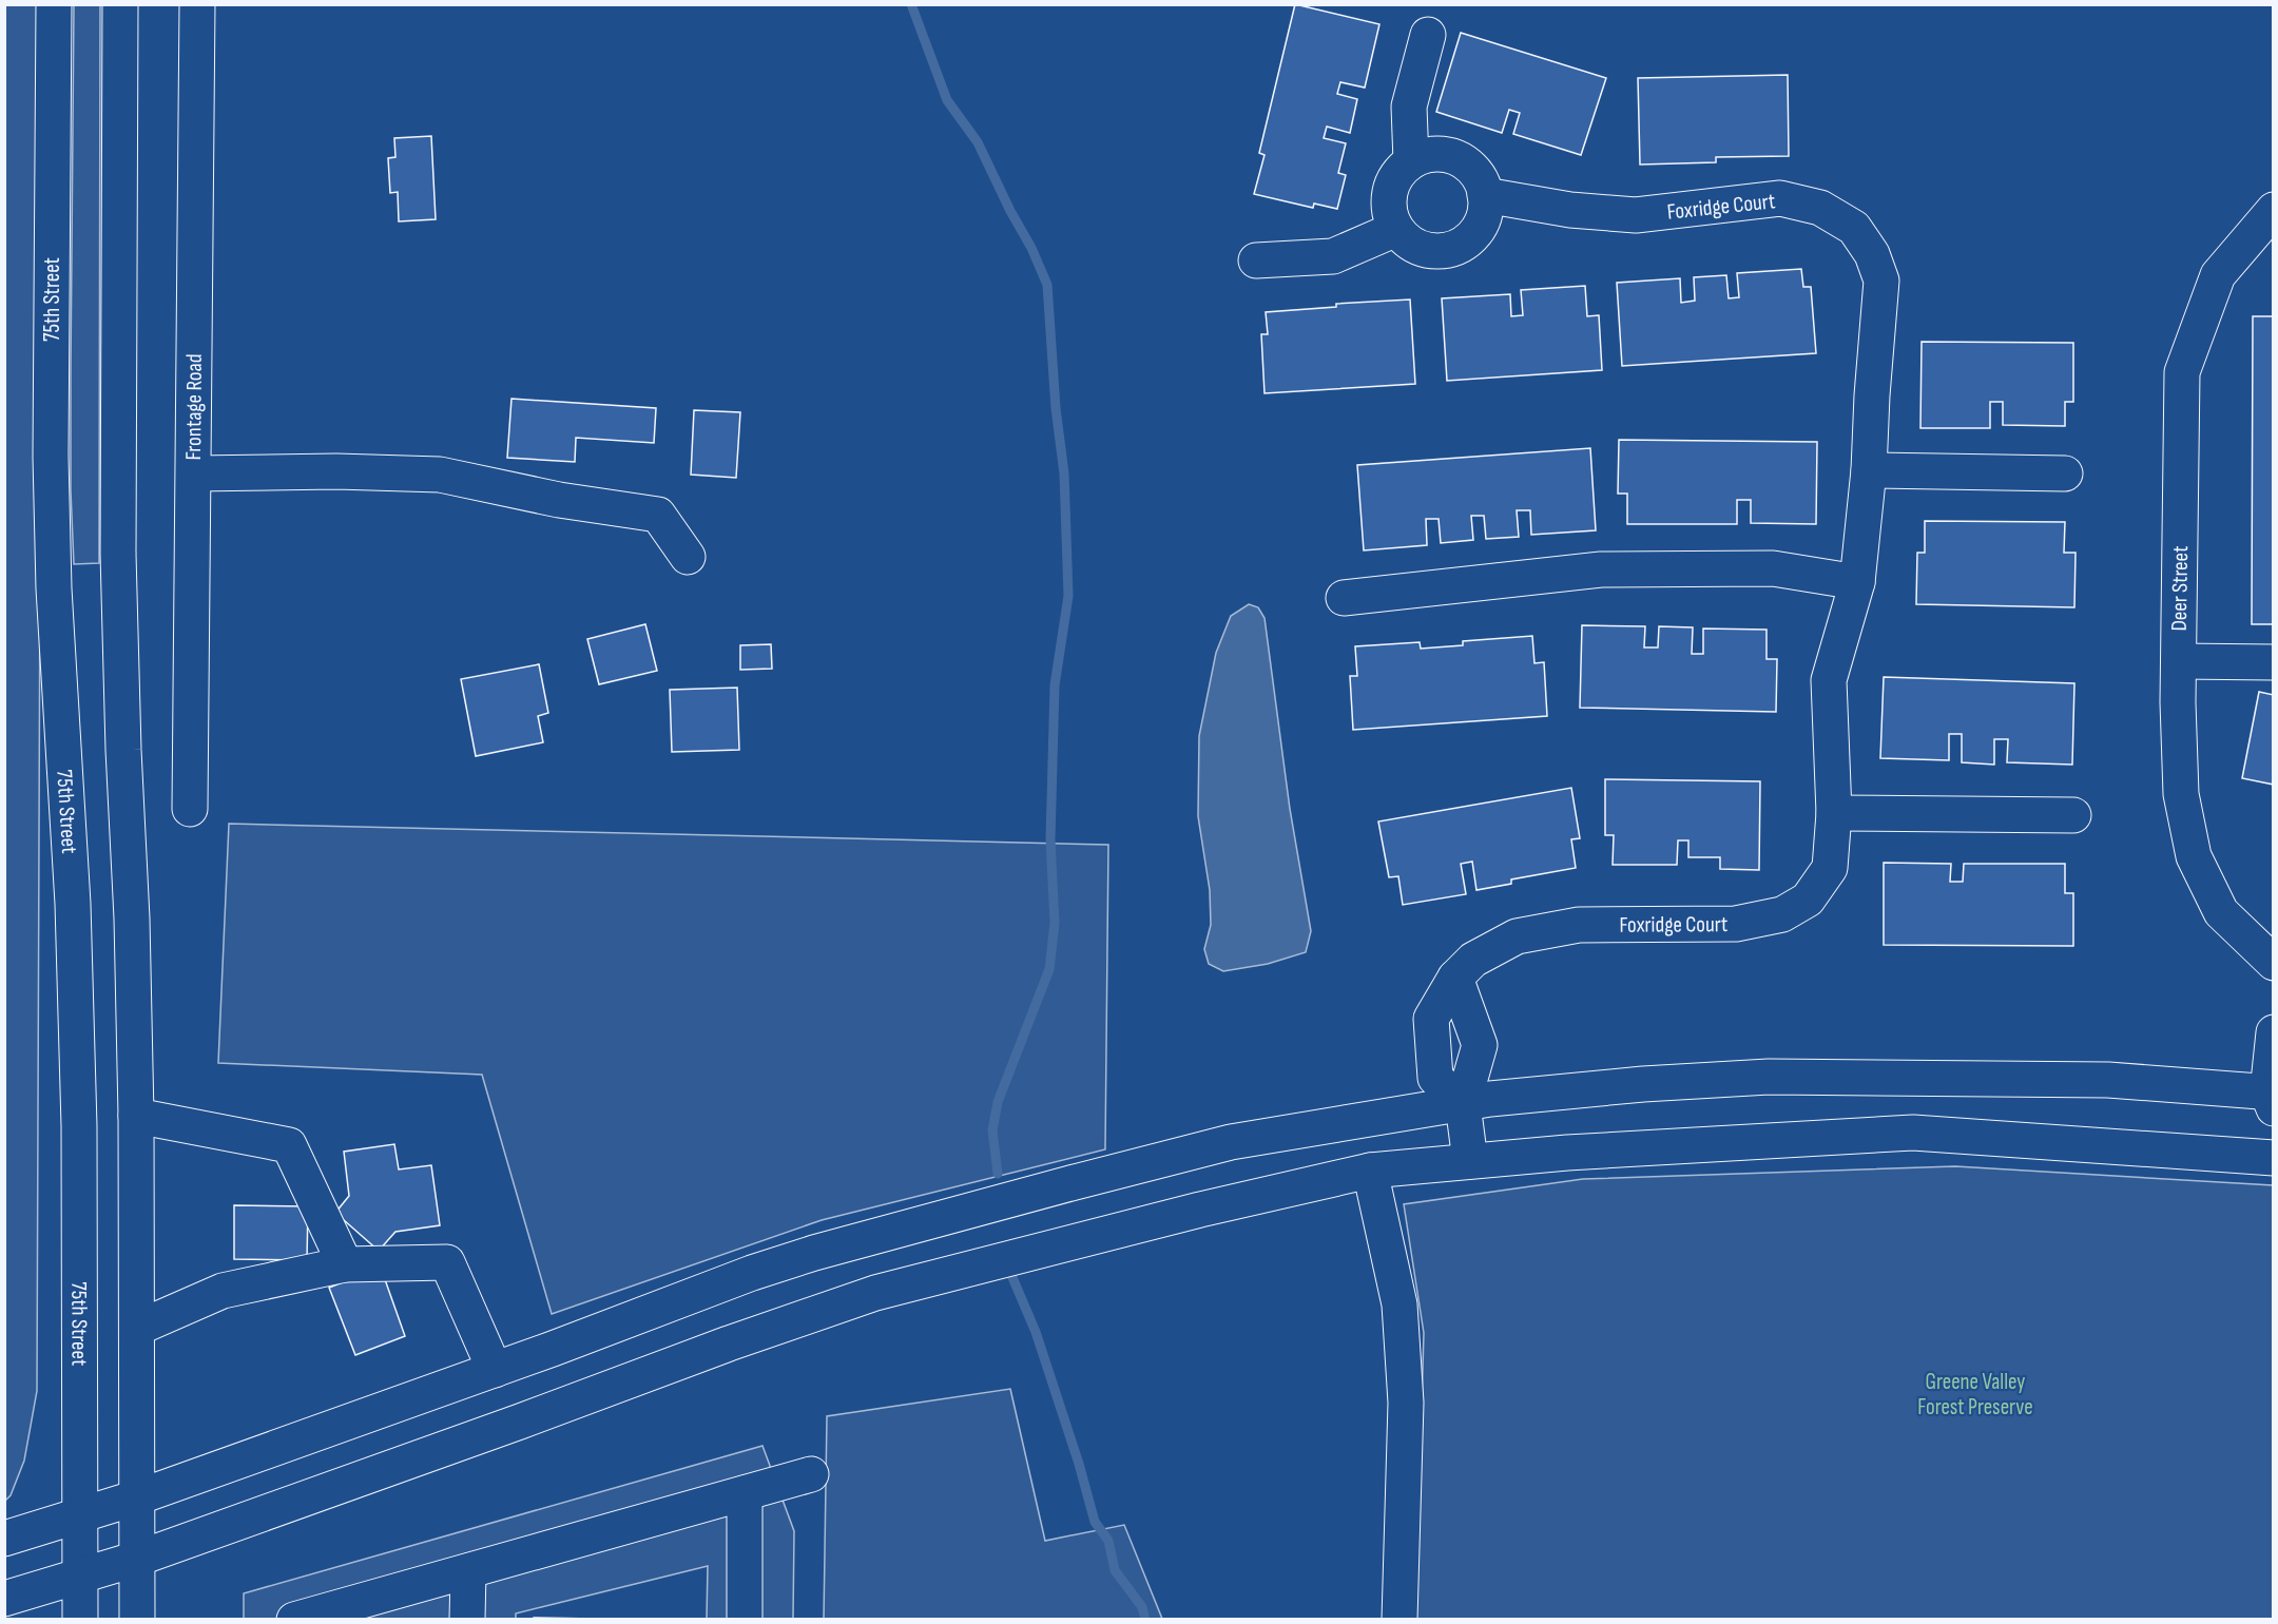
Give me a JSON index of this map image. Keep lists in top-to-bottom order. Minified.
{"streets":{"main road":["Foxridge Court","75th Street","Frontage Road","Deer Street"]},"parks":["Greene Valley Forest Preserve"]}
